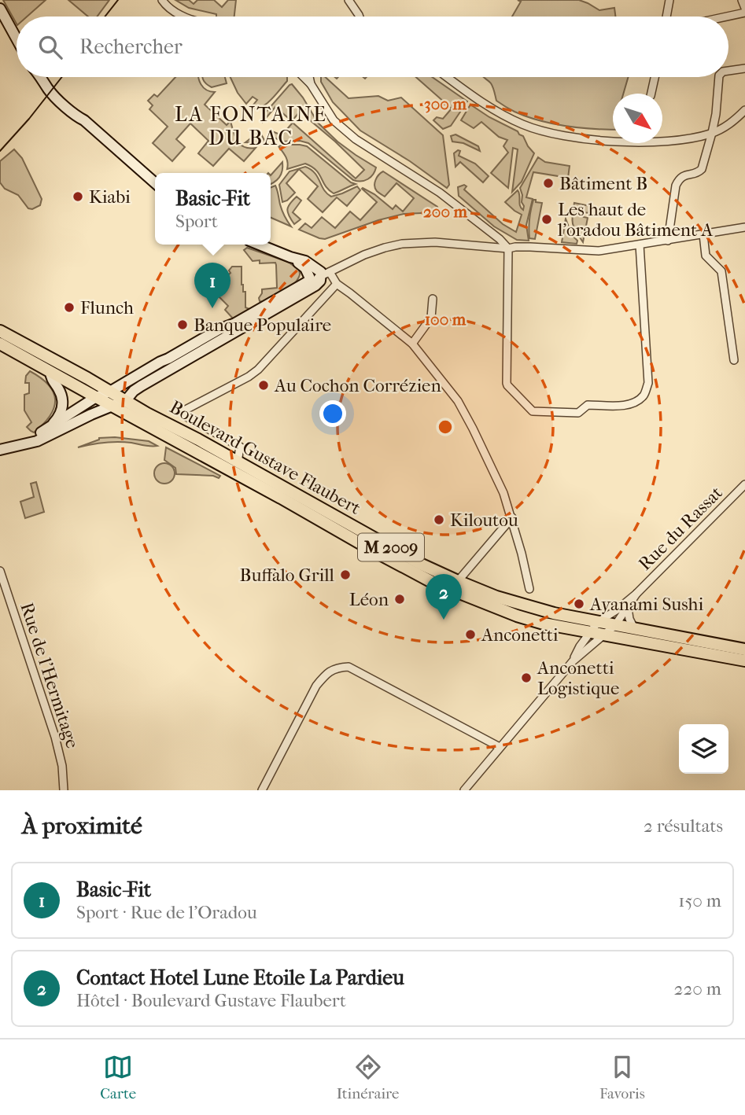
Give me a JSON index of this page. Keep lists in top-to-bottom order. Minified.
{"streets":{"main road":["Boulevard Gustave Flaubert","M 2009"],"street":["Rue du Rassat","Rue de l'Hermitage"]},"crossings":[["Boulevard Gustave Flaubert","Rue du Rassat"]],"districts":["LA FONTAINE DU BAC"],"places":["Bâtiment B","Kiabi","Les haut de l'oradou Bâtiment A","Flunch","Banque Populaire","Au Cochon Corrézien","Kiloutou","Buffalo Grill","Léon","Ayanami Sushi","Anconetti","Anconetti Logistique"],"north":"bottom right","page":{"search":"Rechercher","popup":["Basic-Fit","Sport"],"pins":["1","2"],"heading":["À proximité","2 résultats"],"list":[{"mark":"1","name":"Basic-Fit","note":"Sport · Rue de l'Oradou","value":"150 m"},{"mark":"2","name":"Contact Hotel Lune Etoile La Pardieu","note":"Hôtel · Boulevard Gustave Flaubert","value":"220 m"}],"nav":["Carte","Itinéraire","Favoris"]},"rings":["300 m","200 m","100 m"]}
